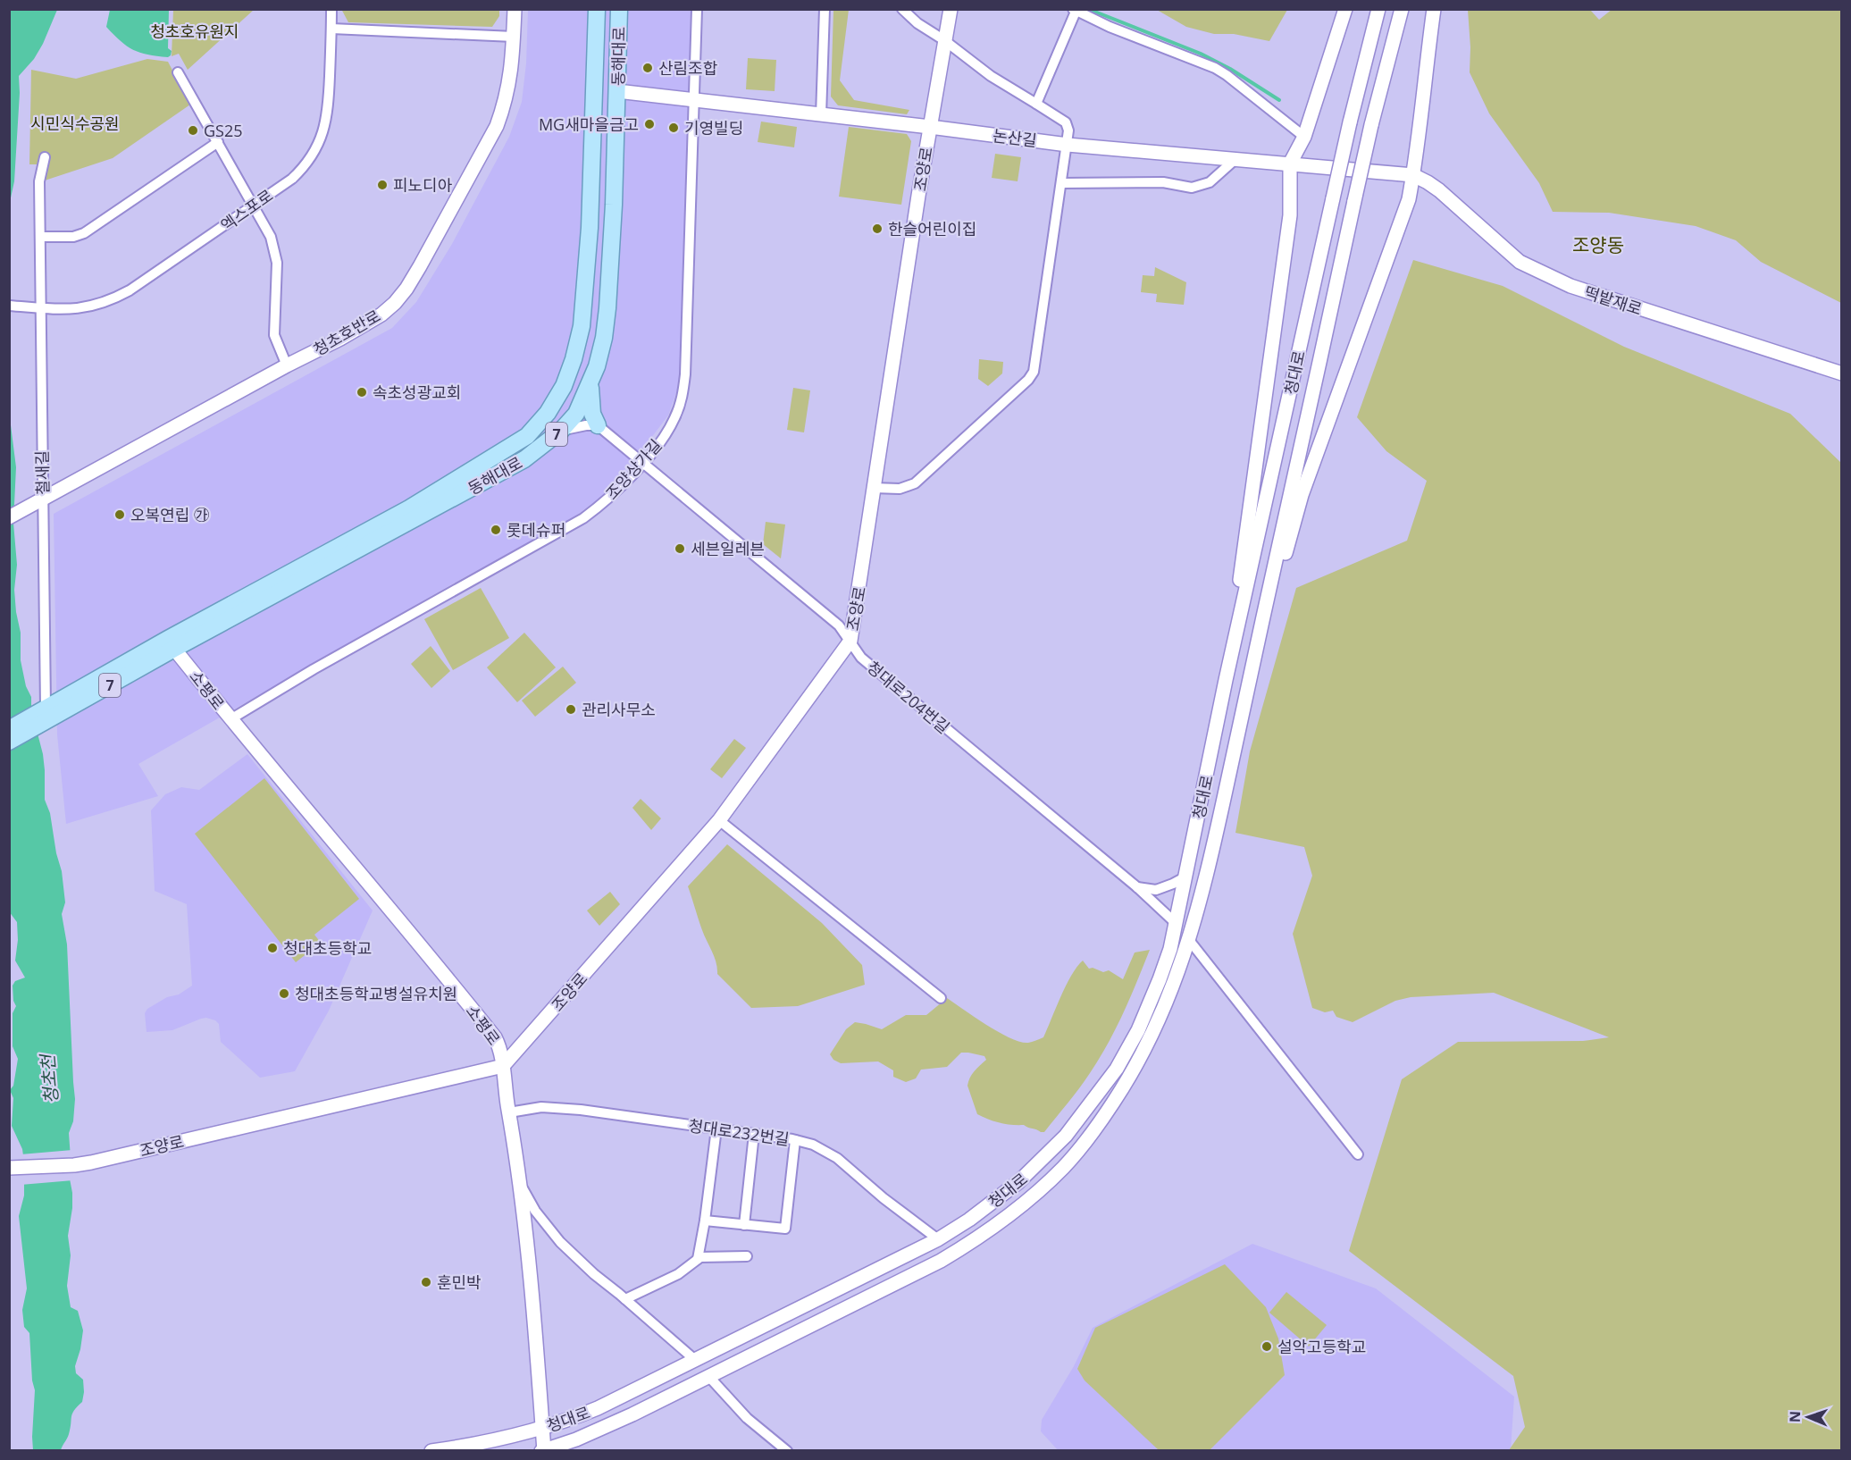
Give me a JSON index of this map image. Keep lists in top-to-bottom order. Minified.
{"streets":{"main road":["동해대로","7"],"street":["논산길","조양로","엑스포로","떡밭재로","청초호반로","청대로","조양상가길","철새길","소평로","청대로204번길","청대로232번길"]},"crossings":[["동해대로","논산길"],["동해대로","7"],["동해대로","철새길"],["동해대로","소평로"],["논산길","조양로"],["논산길","떡밭재로"],["논산길","조양상가길"],["조양로","소평로"],["조양로","청대로204번길"],["엑스포로","철새길"],["청초호반로","철새길"],["청대로","소평로"],["청대로","청대로204번길"],["청대로","청대로232번길"],["7","철새길"],["조양상가길","소평로"],["조양상가길","청대로204번길"],["소평로","청대로232번길"]],"districts":["조양동"],"water":["청초천"],"parks":["청초호유원지","시민식수공원"],"places":["산림조합","MG새마을금고","기영빌딩","GS25","피노디아","한슬어린이집","속초성광교회","오복연립 ㉮","롯데슈퍼","세븐일레븐","관리사무소","청대초등학교","청대초등학교병설유치원","훈민박","설악고등학교"],"north":"left"}
